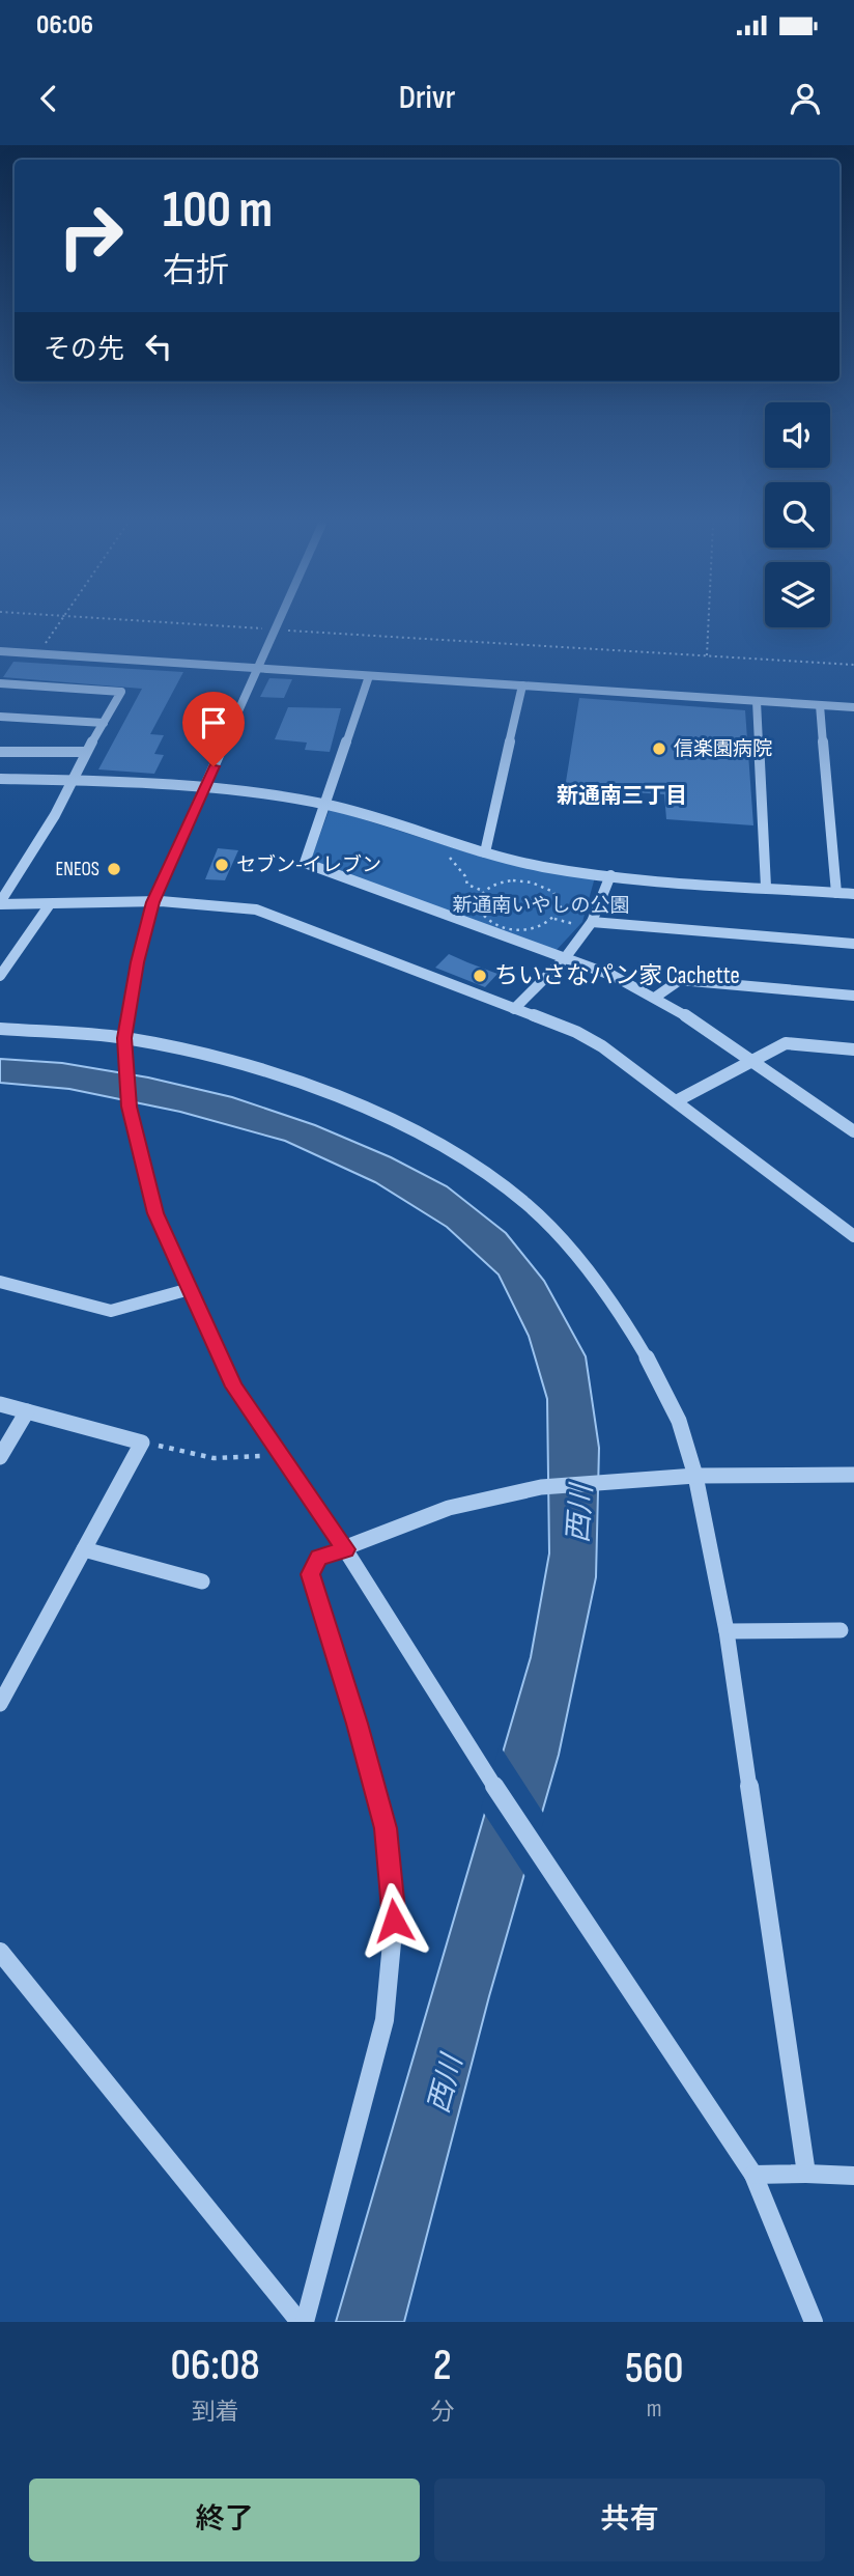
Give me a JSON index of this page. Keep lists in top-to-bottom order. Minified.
{"districts":["新通南三丁目"],"water":["西川"],"parks":["新通南いやしの公園"],"places":["信楽園病院","セブン-イレブン","ENEOS","ちいさなパン家 Cachette"],"page":{"status":"06:06","header":"Drivr","turn":["100 m","右折"],"then":"その先","eta":["06:08","到着","2","分","560","m"],"buttons":["終了","共有"]}}
